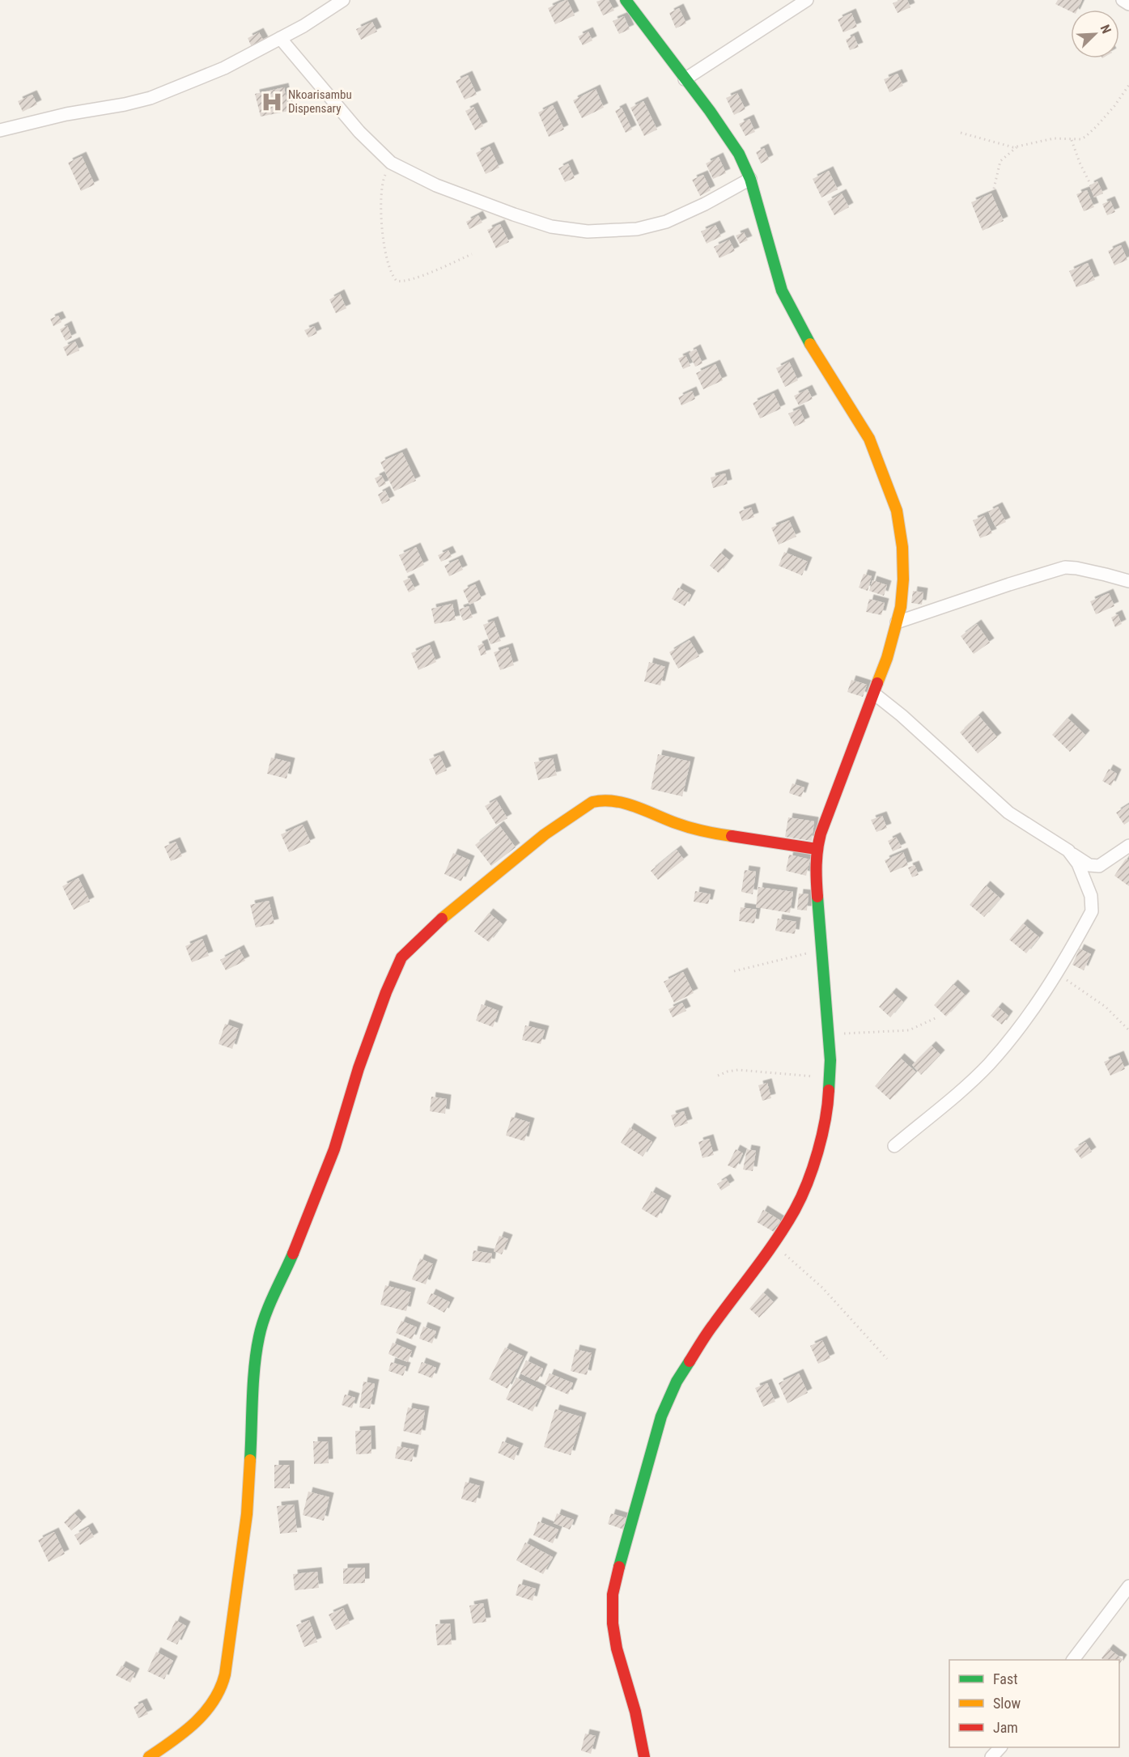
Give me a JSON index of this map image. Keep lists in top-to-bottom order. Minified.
{"places":{"hospital":["Nkoarisambu Dispensary"]},"legend":["Fast","Slow","Jam"],"north":"top right"}
